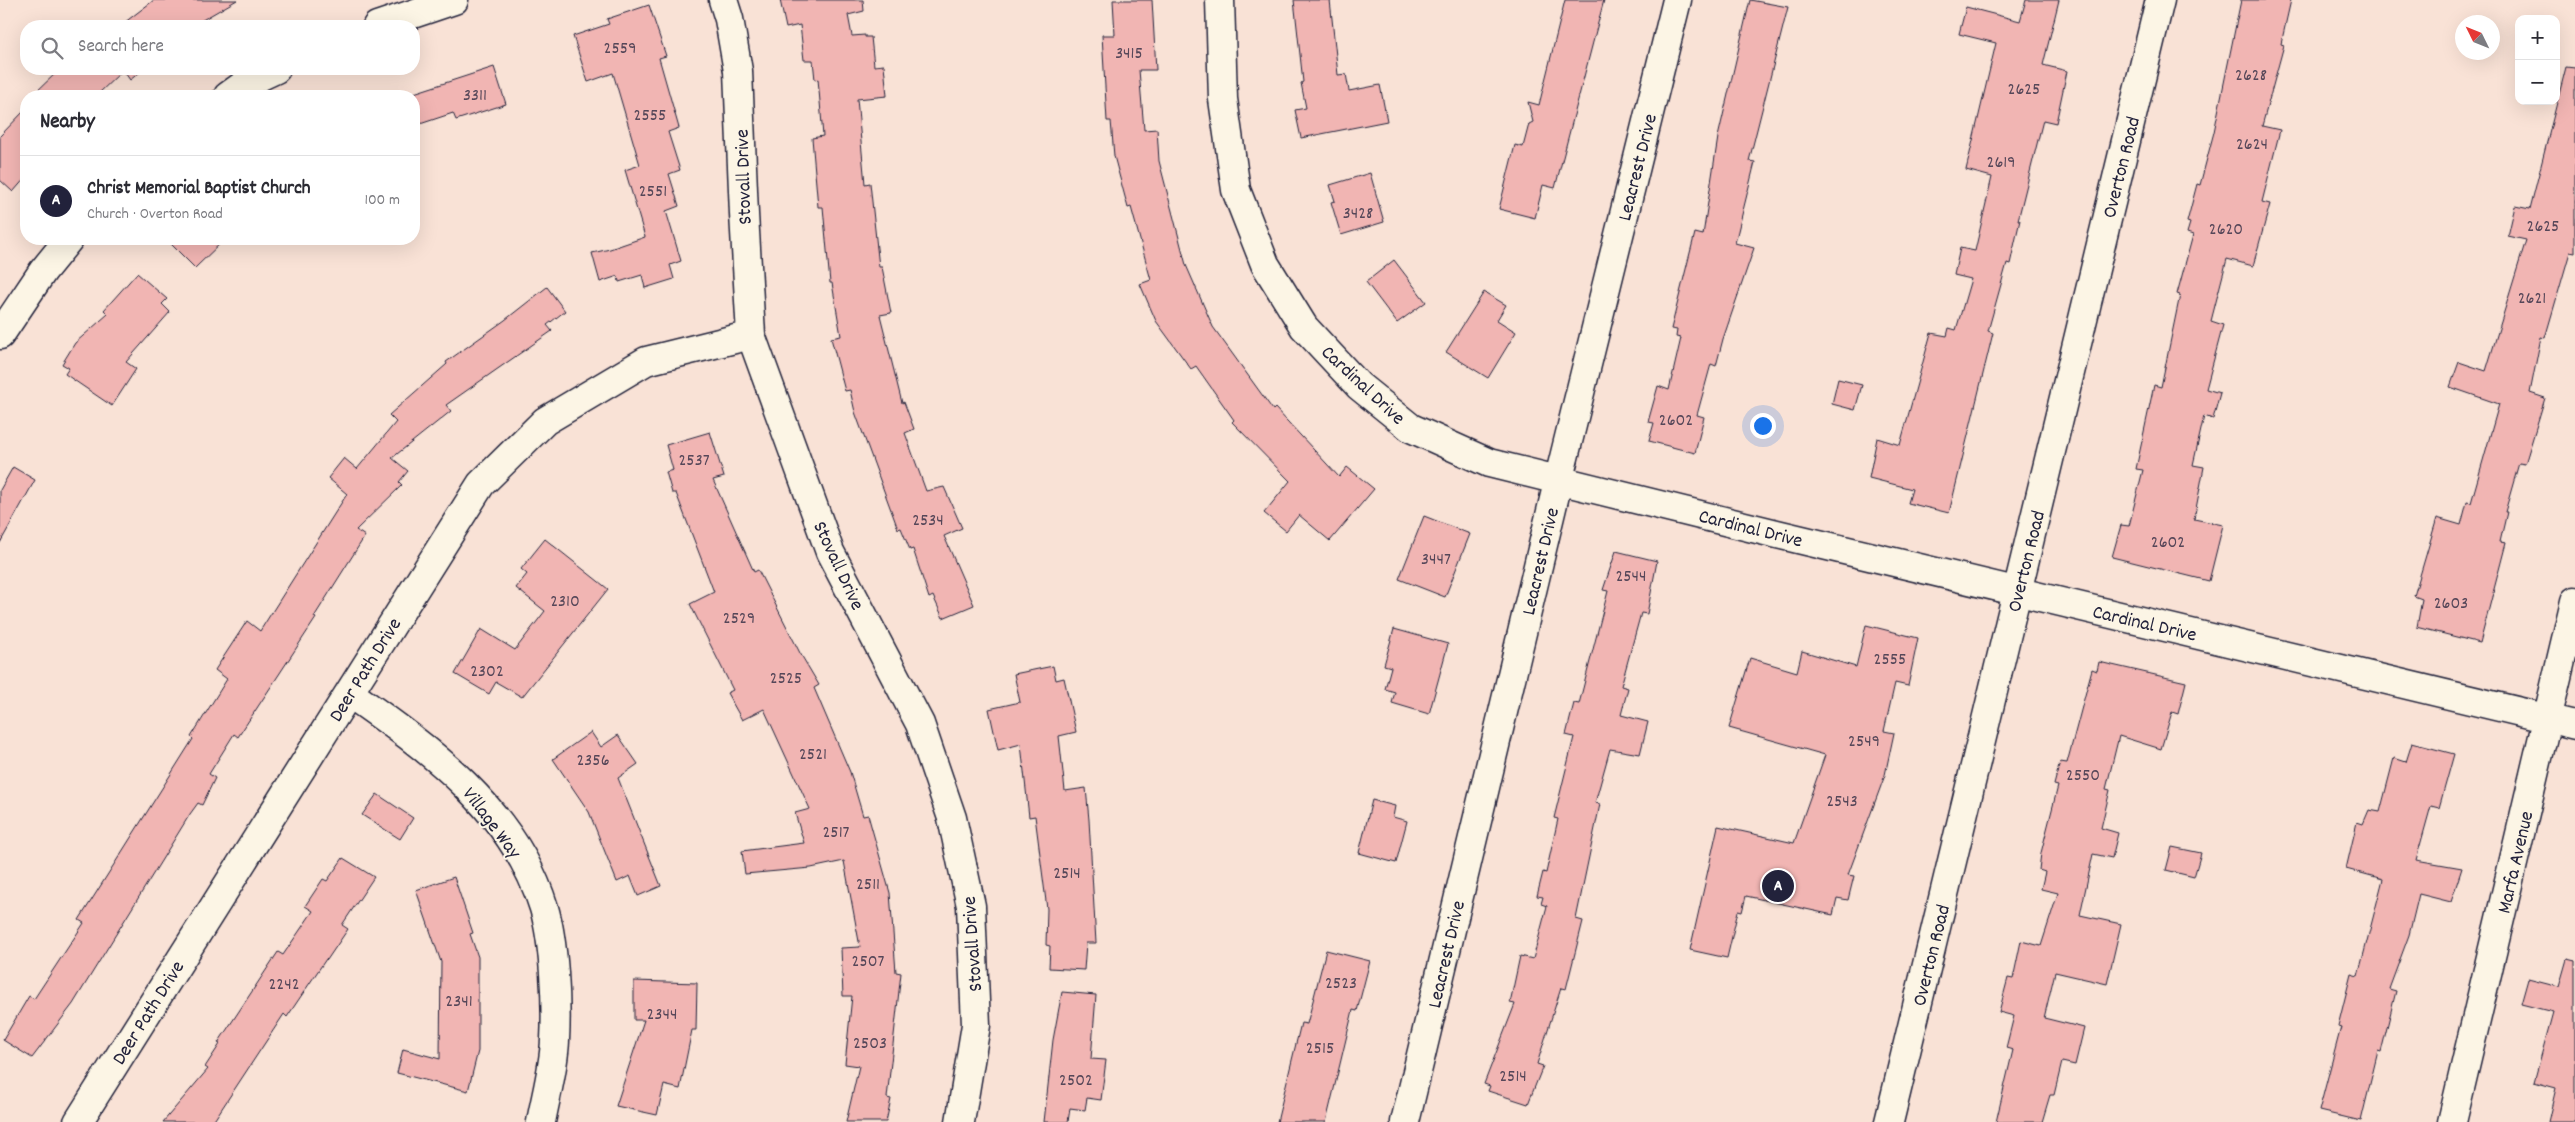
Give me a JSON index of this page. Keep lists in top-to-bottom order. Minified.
{"streets":{"street":["Leacrest Drive","Overton Road","Stovall Drive","Cardinal Drive","Deer Path Drive","Village Way","Marfa Avenue"]},"crossings":[["Leacrest Drive","Cardinal Drive"],["Overton Road","Cardinal Drive"],["Stovall Drive","Deer Path Drive"],["Cardinal Drive","Marfa Avenue"],["Deer Path Drive","Village Way"]],"house_numbers":["2559","3415","2628","2625","3311","2555","2624","2619","2551","3428","2625","2620","2621","2602","2537","2534","2602","3447","2544","2310","2603","2529","2555","2302","2525","2549","2521","2356","2550","2543","2517","2514","2511","2507","2523","2242","2341","2344","2503","2515","2514","2502"],"north":"top left","page":{"map_buttons":["+","−"],"search":"Search here","heading":"Nearby","list":[{"mark":"A","name":"Christ Memorial Baptist Church","note":"Church · Overton Road","value":"100 m"}],"pins":"A"}}
